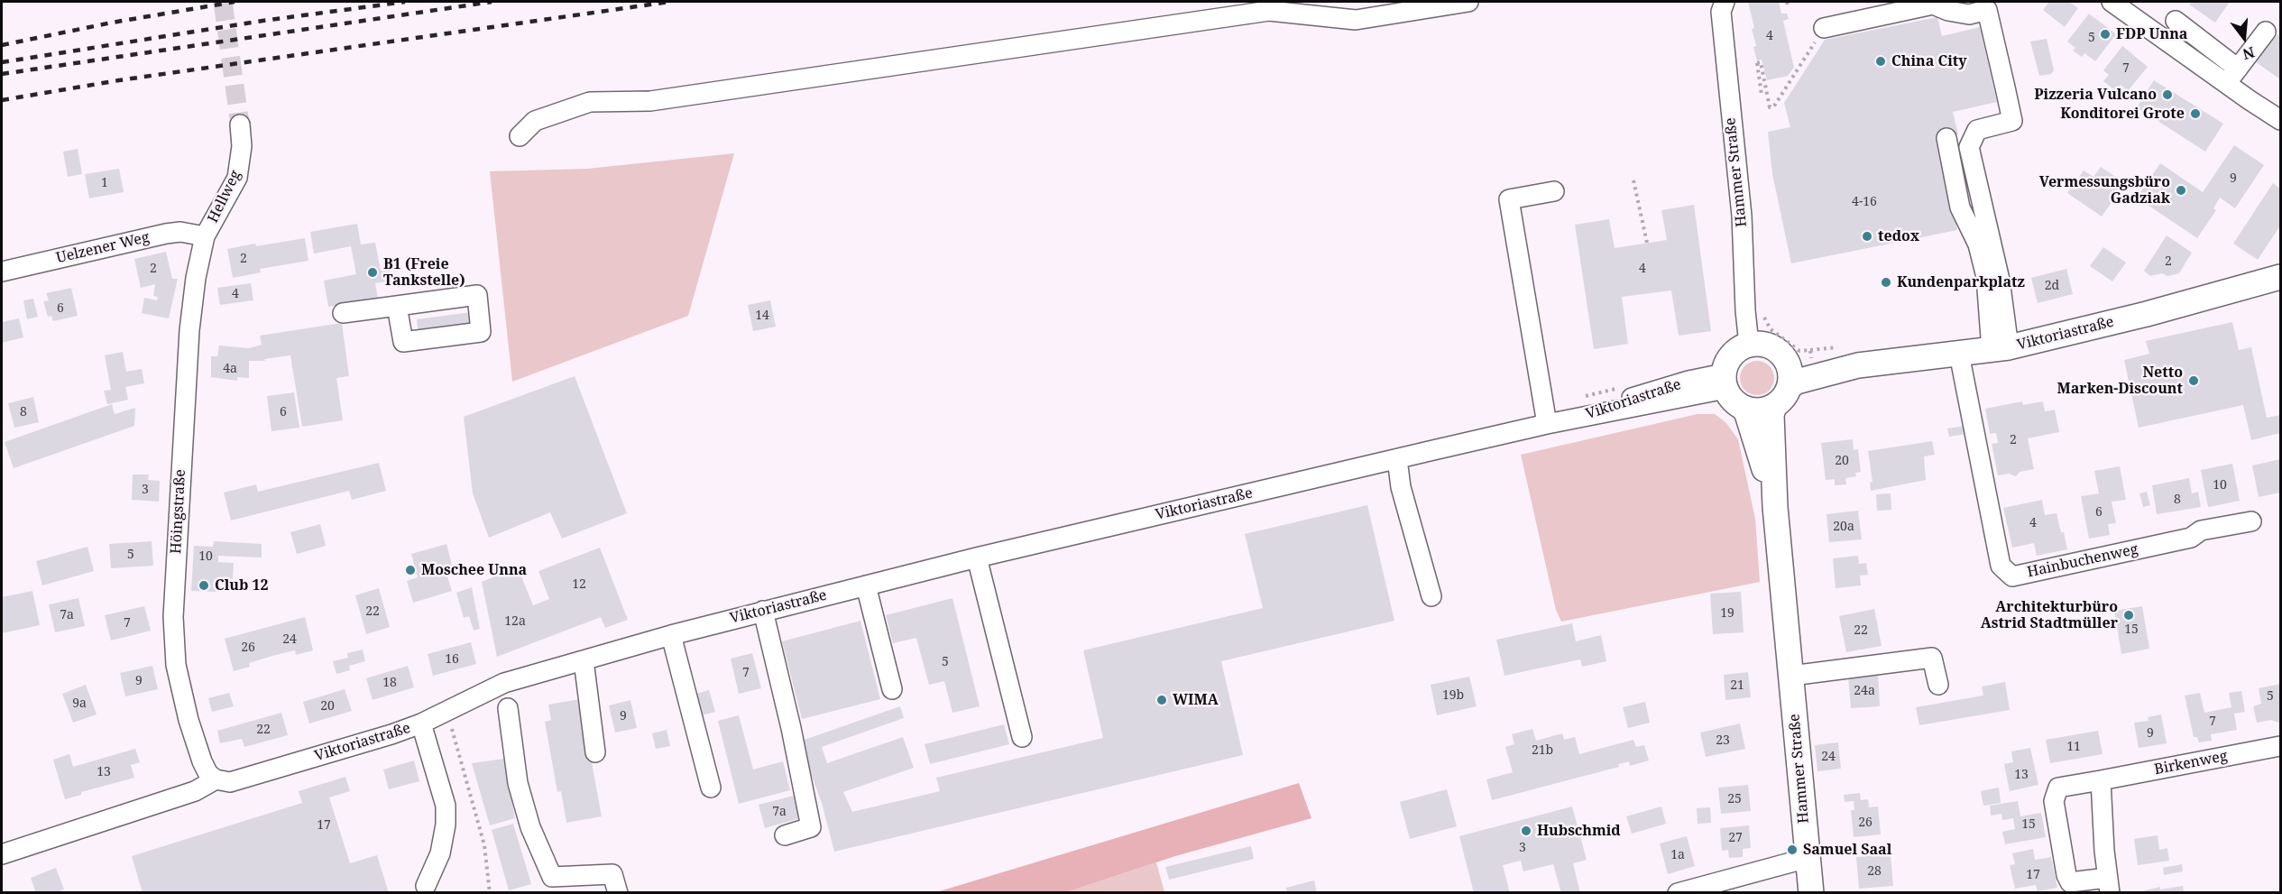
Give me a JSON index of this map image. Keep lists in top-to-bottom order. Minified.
{"streets":{"main road":["Hammer Straße","Viktoriastraße"],"street":["Hellweg","Uelzener Weg","Höingstraße","Hainbuchenweg","Birkenweg"]},"crossings":[["Hammer Straße","Viktoriastraße"],["Hellweg","Uelzener Weg"],["Hellweg","Höingstraße"],["Uelzener Weg","Höingstraße"],["Viktoriastraße","Höingstraße"],["Viktoriastraße","Hainbuchenweg"]],"places":["FDP Unna","China City","Pizzeria Vulcano","Konditorei Grote","Vermessungsbüro Gadziak","tedox","B1 (Freie Tankstelle)","Kundenparkplatz","Netto Marken-Discount","Moschee Unna","Club 12","Architekturbüro Astrid Stadtmüller","WIMA","Hubschmid","Samuel Saal"],"house_numbers":["4","5","7","9","1","4-16","2","2","2","4","2d","4","6","14","4a","8","6","2","20","10","3","8","6","4","20a","5","10","12","22","19","7a","12a","7","15","22","24","26","16","5","7","9","18","21","24a","19b","5","9a","20","9","7","22","9","23","11","21b","24","13","13","25","7a","26","15","17","27","3","1a","28","17"],"north":"bottom"}
